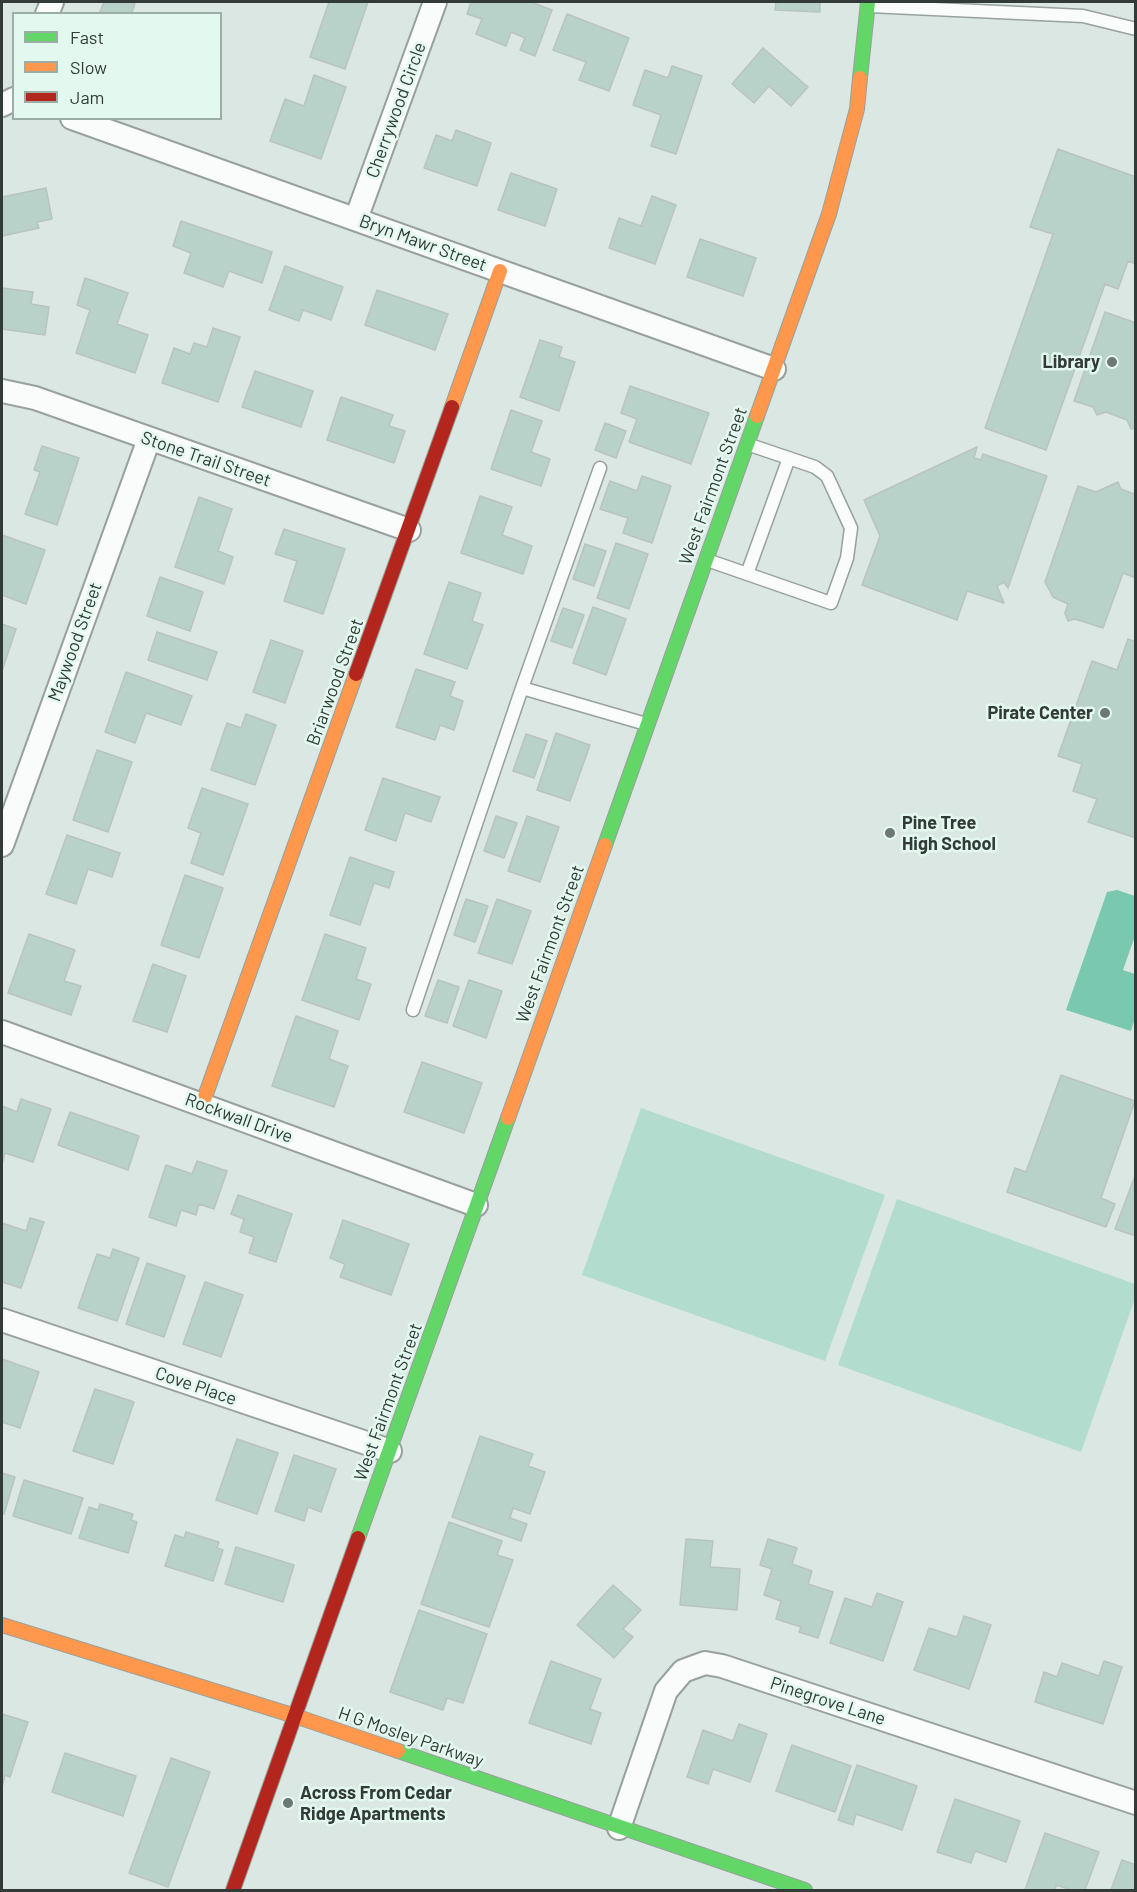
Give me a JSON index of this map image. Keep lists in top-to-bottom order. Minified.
{"streets":{"street":["Cherrywood Circle","Bryn Mawr Street","Stone Trail Street","West Fairmont Street","Maywood Street","Briarwood Street","Rockwall Drive","Cove Place","Pinegrove Lane","H G Mosley Parkway"]},"crossings":[["Cherrywood Circle","Bryn Mawr Street"],["Bryn Mawr Street","West Fairmont Street"],["Bryn Mawr Street","Briarwood Street"],["Stone Trail Street","Maywood Street"],["Stone Trail Street","Briarwood Street"],["West Fairmont Street","Rockwall Drive"],["West Fairmont Street","Cove Place"],["West Fairmont Street","H G Mosley Parkway"],["Briarwood Street","Rockwall Drive"],["Pinegrove Lane","H G Mosley Parkway"]],"places":["Library","Pirate Center","Pine Tree High School","Across From Cedar Ridge Apartments"],"legend":["Fast","Slow","Jam"]}
